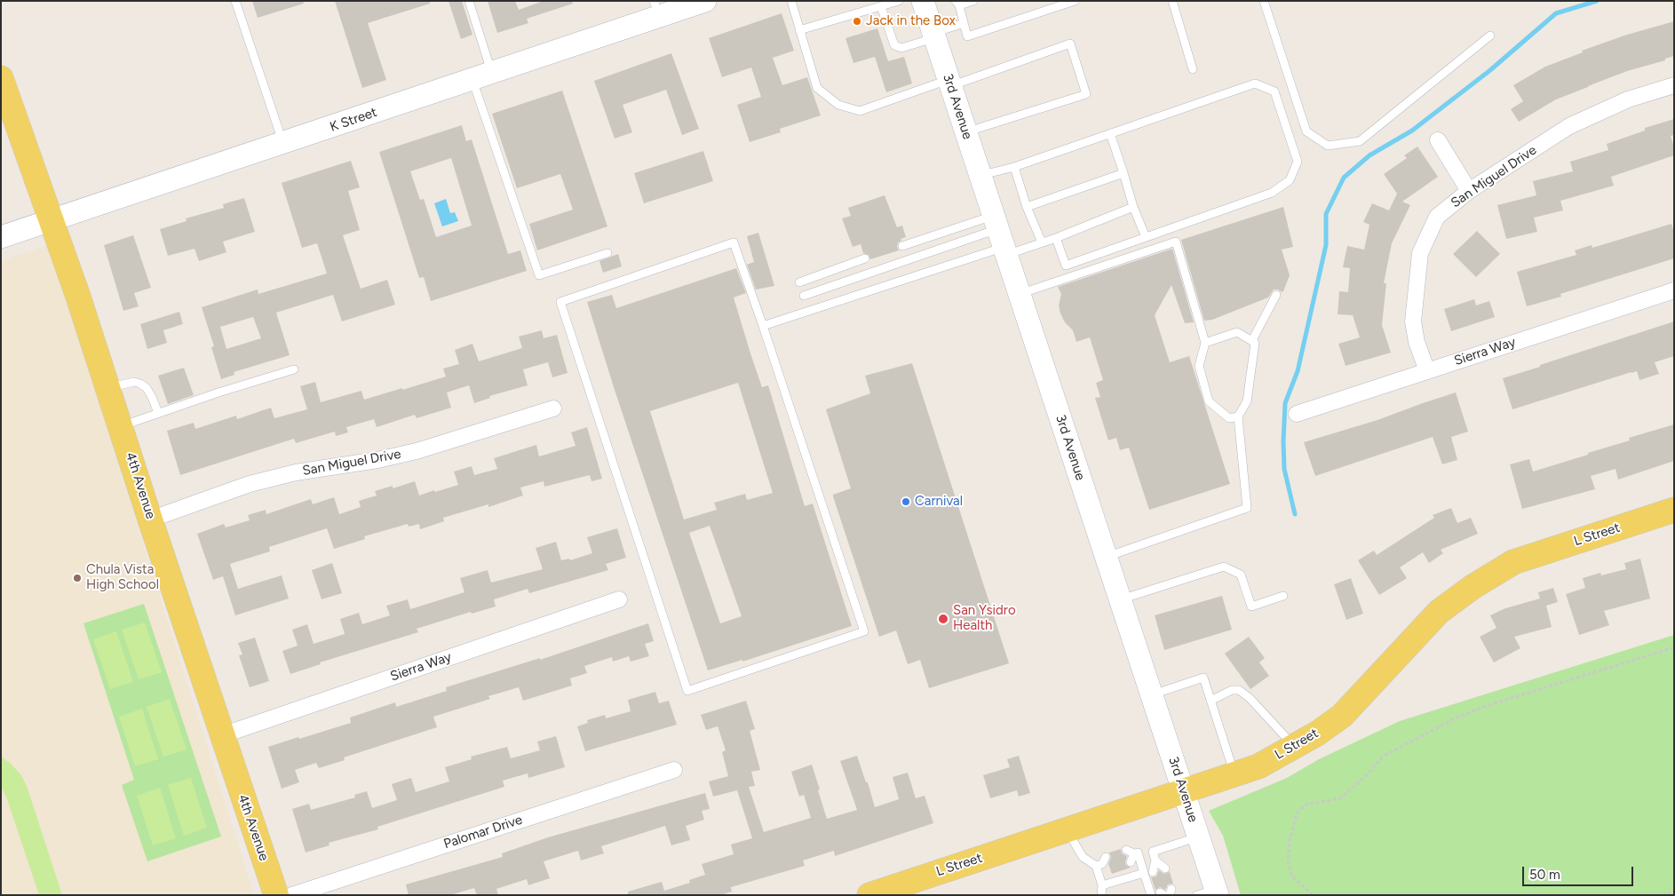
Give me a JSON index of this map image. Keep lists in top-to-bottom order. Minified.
{"streets":{"main road":["3rd Avenue","K Street","4th Avenue","L Street"],"street":["San Miguel Drive","Sierra Way","Palomar Drive"]},"crossings":[["3rd Avenue","L Street"],["K Street","4th Avenue"],["San Miguel Drive","Sierra Way"],["San Miguel Drive","4th Avenue"],["Sierra Way","4th Avenue"]],"places":["Jack in the Box","Carnival","Chula Vista High School","San Ysidro Health"],"scale_bar":"50 m"}
